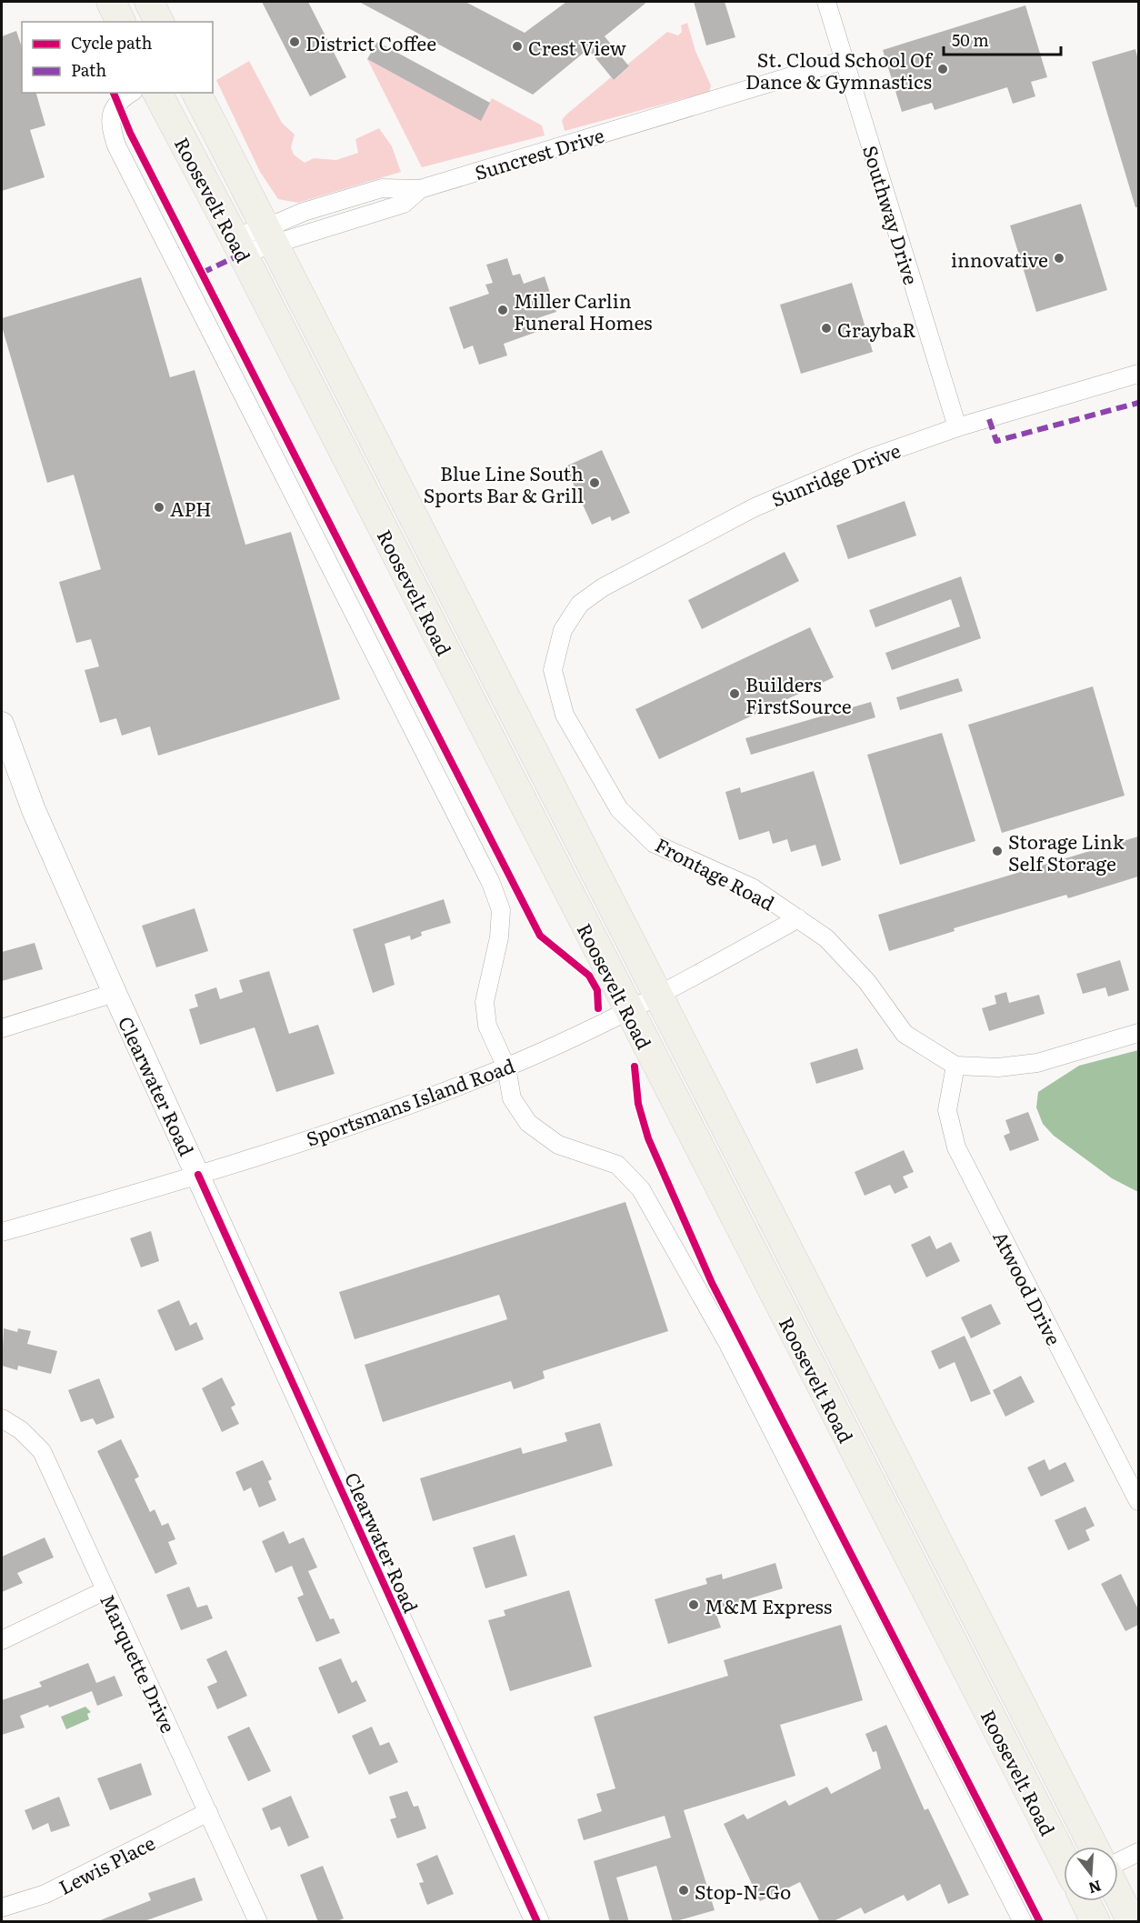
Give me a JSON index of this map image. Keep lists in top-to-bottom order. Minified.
{"streets":{"main road":["Roosevelt Road"],"street":["Suncrest Drive","Southway Drive","Sunridge Drive","Frontage Road","Clearwater Road","Sportsmans Island Road","Atwood Drive","Marquette Drive","Lewis Place"]},"crossings":[["Suncrest Drive","Roosevelt Road"],["Suncrest Drive","Southway Drive"],["Roosevelt Road","Sportsmans Island Road"],["Southway Drive","Sunridge Drive"],["Sunridge Drive","Frontage Road"],["Frontage Road","Sportsmans Island Road"],["Frontage Road","Atwood Drive"],["Clearwater Road","Sportsmans Island Road"],["Marquette Drive","Lewis Place"]],"places":["District Coffee","Crest View","St. Cloud School Of Dance & Gymnastics","innovative","Miller Carlin Funeral Homes","GraybaR","Blue Line South Sports Bar & Grill","APH","Builders FirstSource","Storage Link Self Storage","M&M Express","Stop-N-Go"],"legend":["Cycle path","Path"],"scale_bar":"50 m","north":"bottom"}
